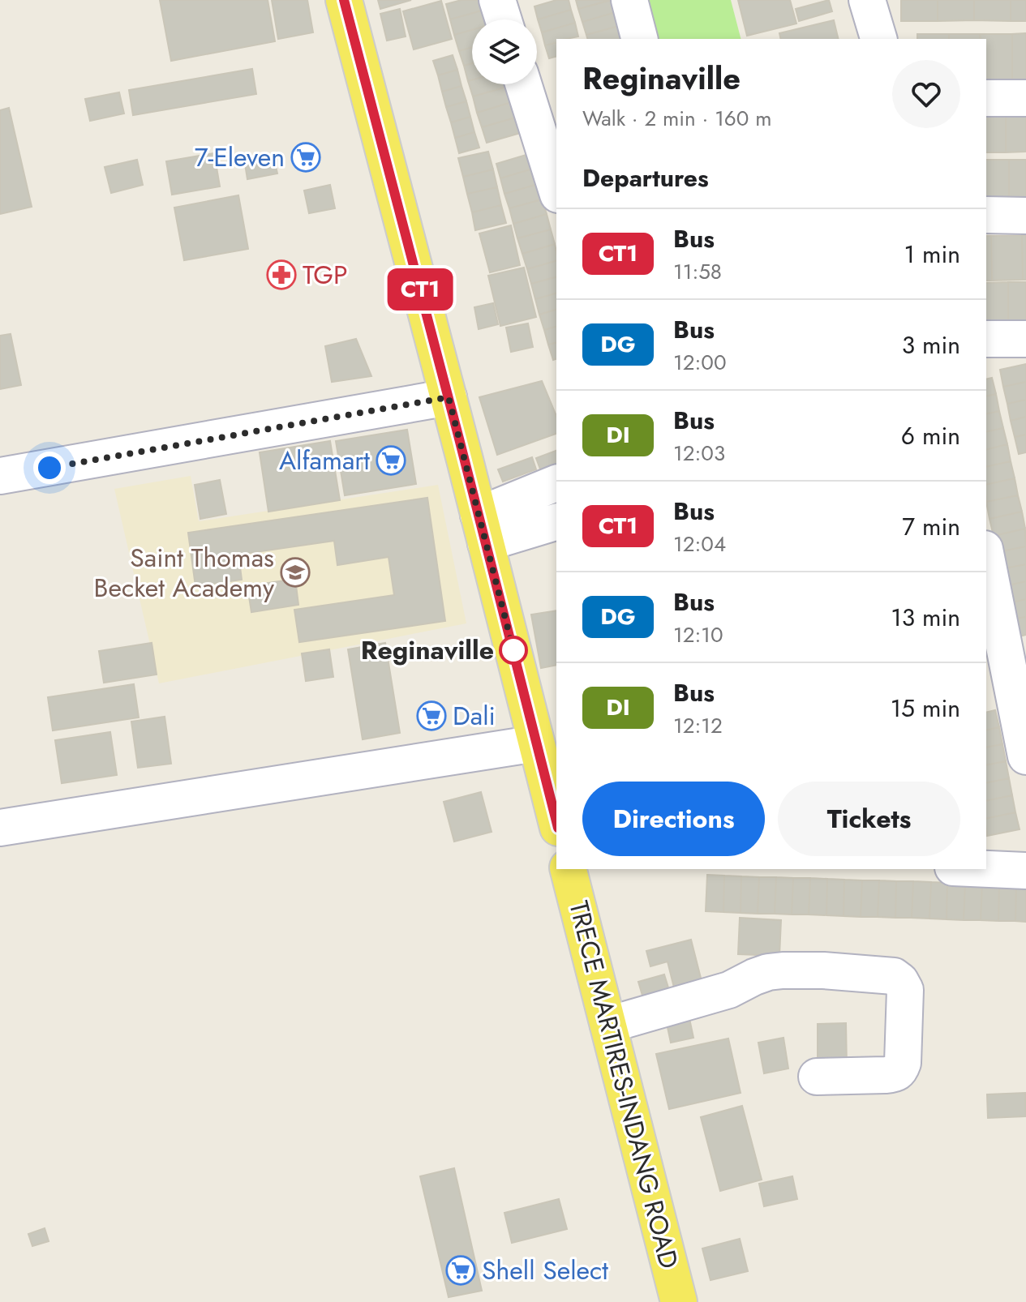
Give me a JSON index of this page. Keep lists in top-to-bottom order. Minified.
{"streets":{"main road":["TRECE MARTIRES-INDANG ROAD"]},"places":{"supermarket":["7-Eleven","Alfamart","Dali","Shell Select"],"pharmacy":["TGP"],"school or university":["Saint Thomas Becket Academy"],"other":["Reginaville"]},"lines":["bus line CT1"],"page":{"on_map":"CT1","heading":[["Reginaville","Walk · 2 min · 160 m"],"Departures"],"list":[{"mark":"CT1","name":"Bus","note":"11:58","value":"1 min"},{"mark":"DG","name":"Bus","note":"12:00","value":"3 min"},{"mark":"DI","name":"Bus","note":"12:03","value":"6 min"},{"mark":"CT1","name":"Bus","note":"12:04","value":"7 min"},{"mark":"DG","name":"Bus","note":"12:10","value":"13 min"},{"mark":"DI","name":"Bus","note":"12:12","value":"15 min"}],"buttons":["Directions","Tickets"]}}
